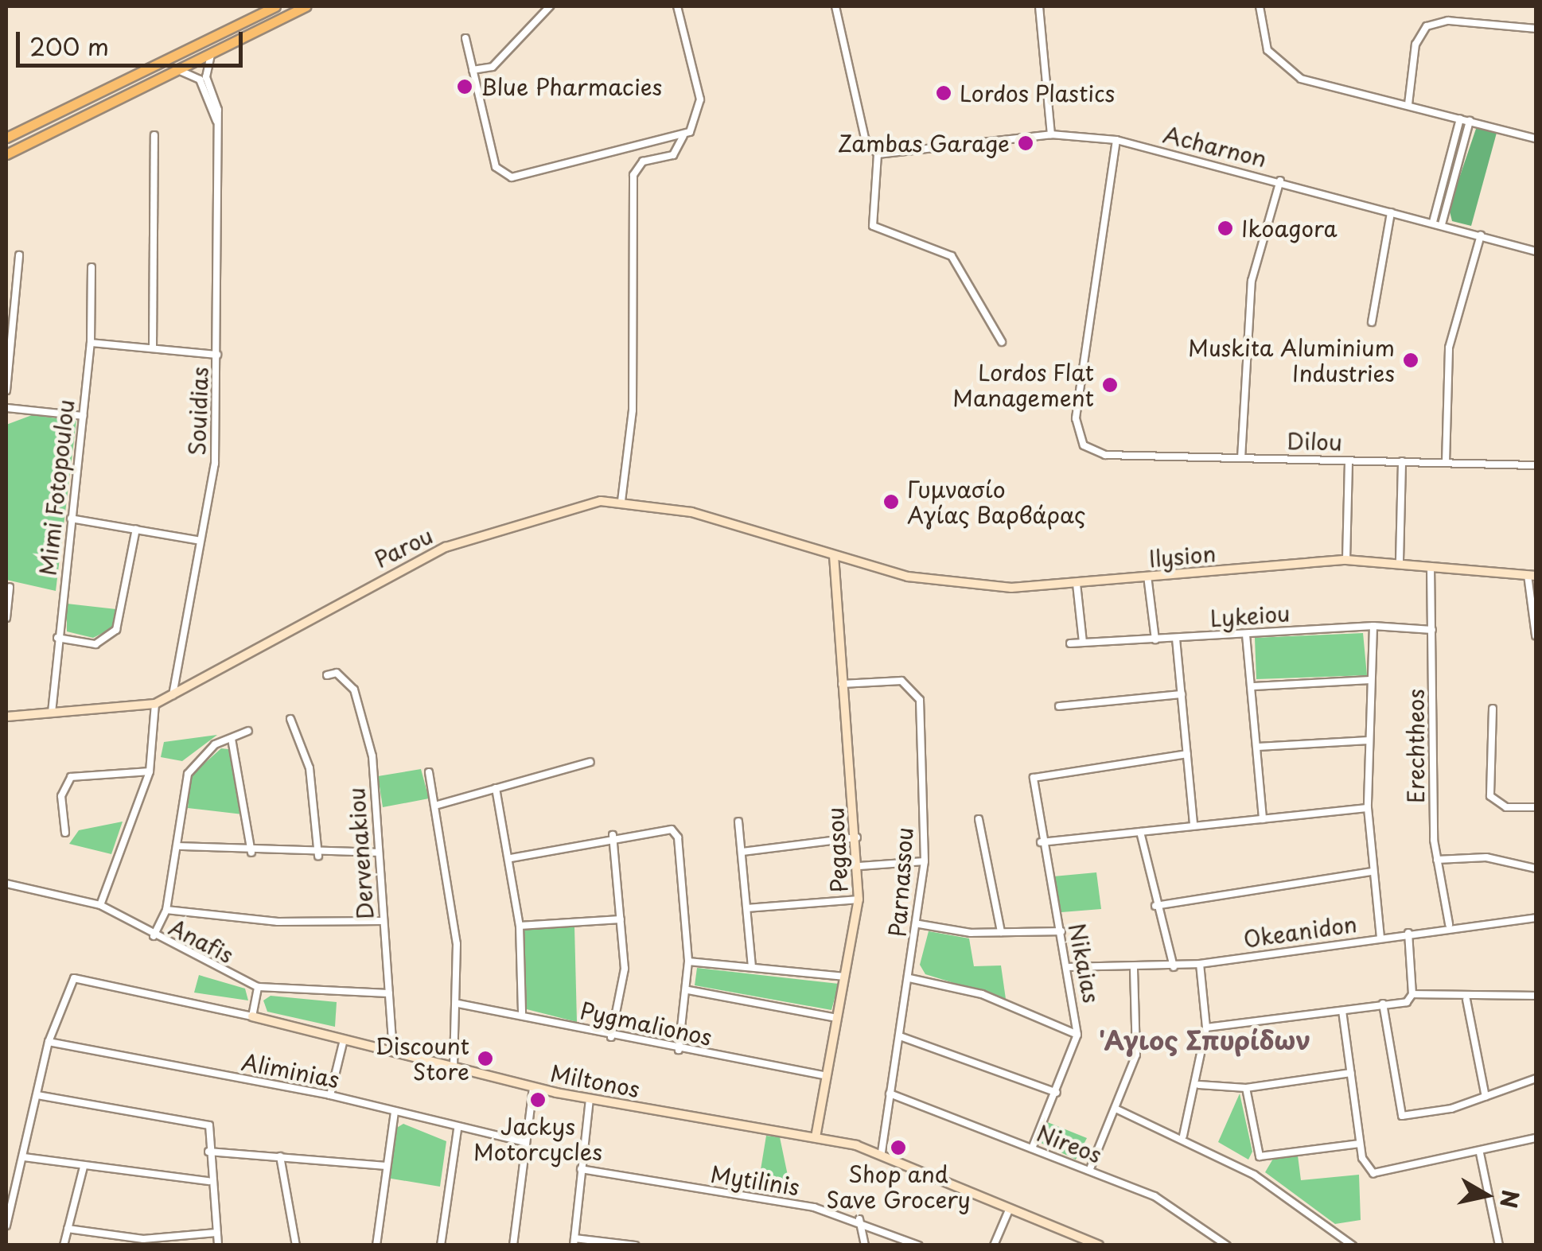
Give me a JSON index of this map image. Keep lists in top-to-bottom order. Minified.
{"streets":{"street":["Acharnon","Souidias","Dilou","Mimi Fotopoulou","Parou","Ilysion","Lykeiou","Erechtheos","Pegasou","Dervenakiou","Parnassou","Okeanidon","Anafis","Nikaias","Pygmalionos","Aliminias","Miltonos","Nireos","Mytilinis"]},"crossings":[["Acharnon","Dilou"],["Souidias","Parou"],["Mimi Fotopoulou","Parou"],["Parou","Ilysion"],["Parou","Pegasou"],["Ilysion","Erechtheos"],["Ilysion","Pegasou"],["Lykeiou","Erechtheos"],["Erechtheos","Okeanidon"],["Pegasou","Parnassou"],["Pegasou","Pygmalionos"],["Pegasou","Miltonos"],["Dervenakiou","Anafis"],["Dervenakiou","Miltonos"],["Parnassou","Miltonos"],["Parnassou","Nireos"],["Okeanidon","Nikaias"],["Nikaias","Nireos"],["Aliminias","Miltonos"]],"districts":["'Αγιος Σπυρίδων"],"places":["Blue Pharmacies","Lordos Plastics","Zambas Garage","Ikoagora","Muskita Aluminium Industries","Lordos Flat Management","Γυμνασίο Αγίας Βαρβάρας","Discount Store","Jackys Motorcycles","Shop and Save Grocery"],"scale_bar":"200 m","north":"right"}
